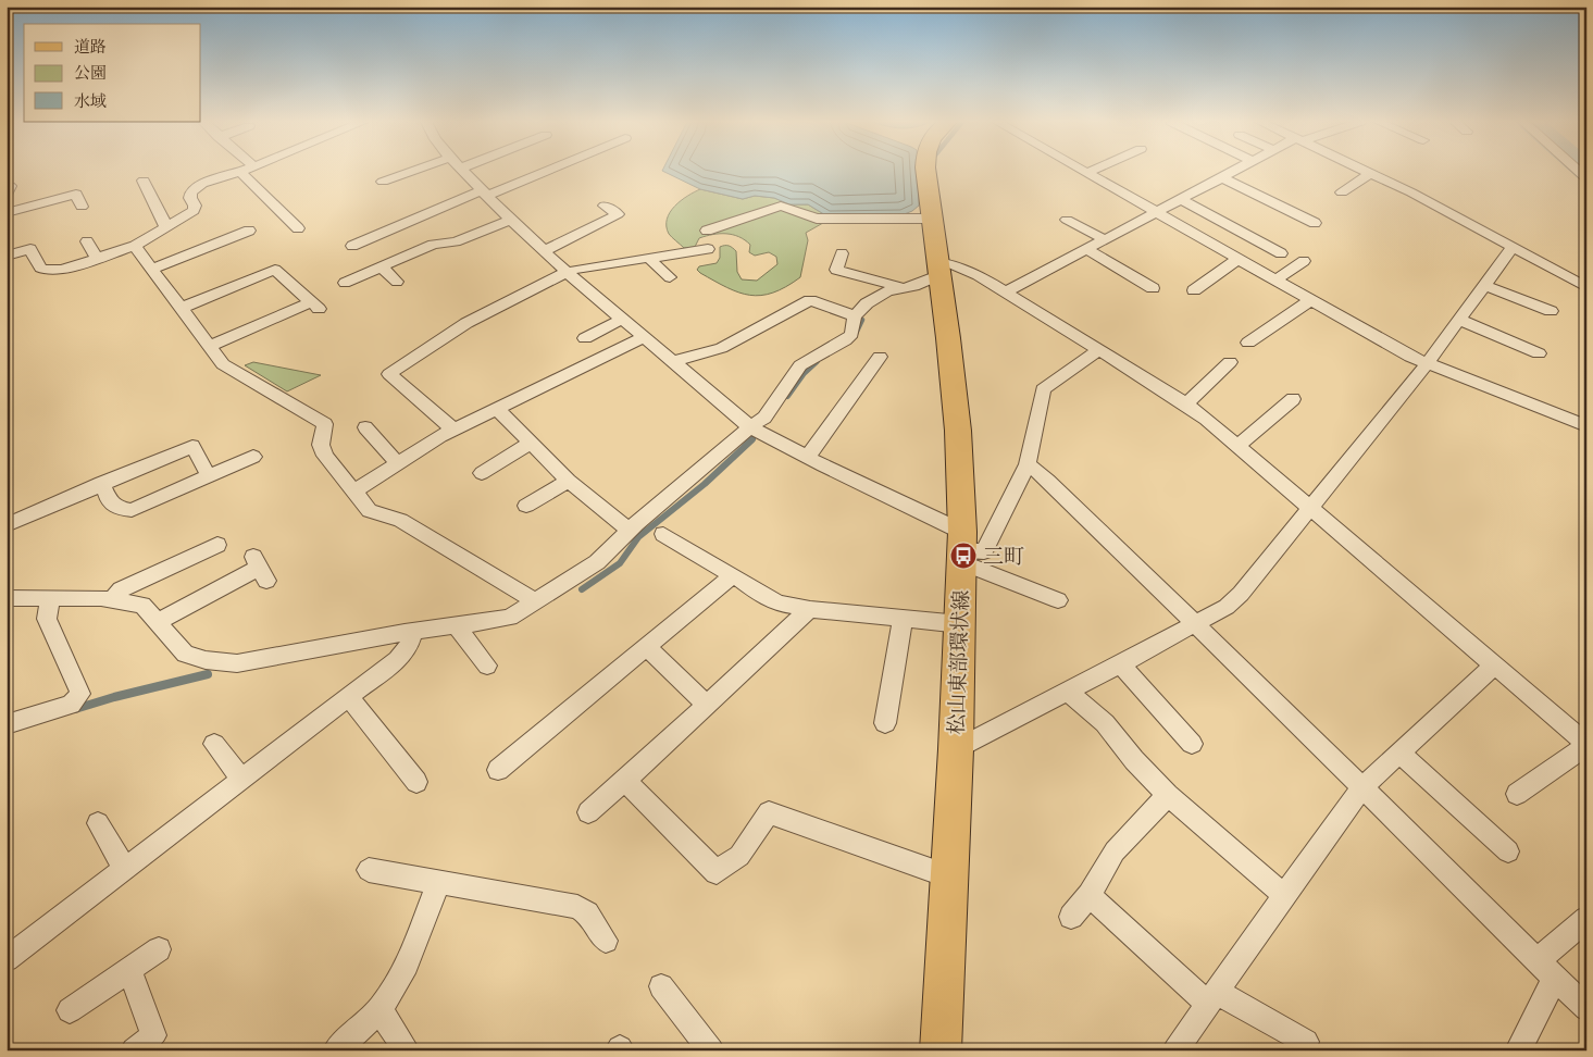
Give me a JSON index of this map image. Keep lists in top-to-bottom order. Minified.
{"streets":{"main road":["松山東部環状線"]},"places":{"bus stop":["三町"]},"legend":["道路","公園","水域"]}
